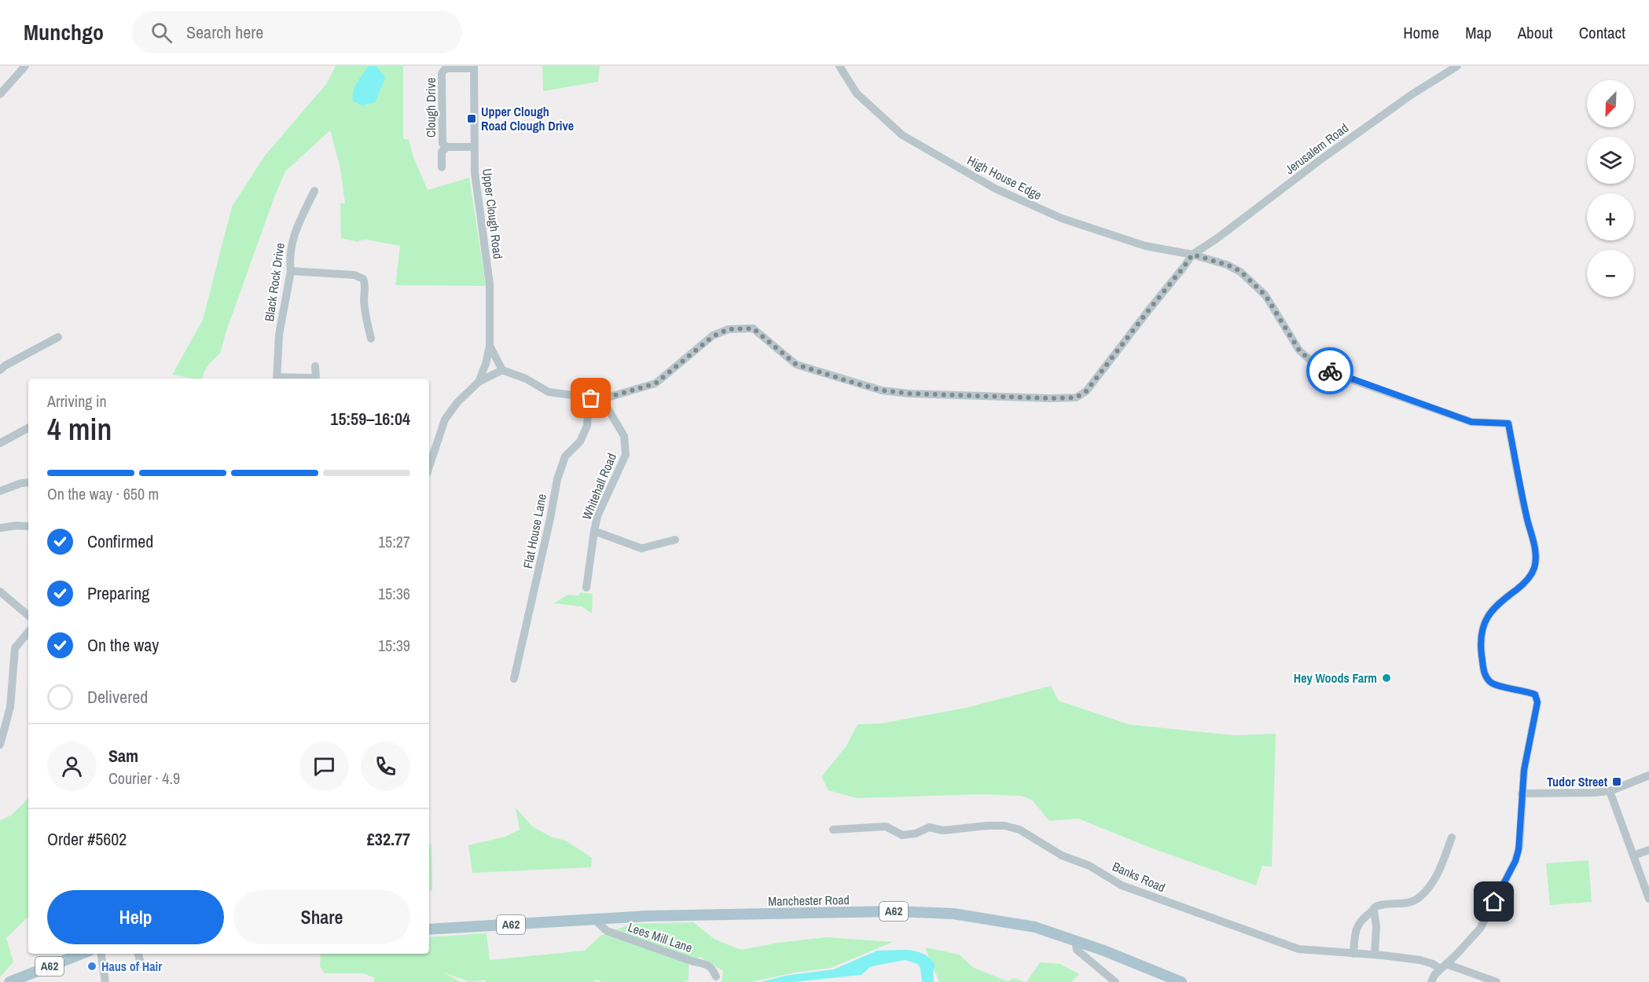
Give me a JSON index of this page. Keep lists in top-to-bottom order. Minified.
{"streets":{"main road":["Manchester Road","A62"],"street":["Clough Drive","Jerusalem Road","High House Edge","Upper Clough Road","Black Rock Drive","Whitehall Road","Flat House Lane","Banks Road","Lees Mill Lane"]},"crossings":[["Clough Drive","Upper Clough Road"],["Jerusalem Road","High House Edge"],["Manchester Road","Lees Mill Lane"]],"places":{"transit":["Upper Clough Road Clough Drive","Tudor Street"],"other":["Hey Woods Farm","Haus of Hair"]},"north":"bottom left","page":{"header":"Munchgo","search":"Search here","nav":["Home","Map","About","Contact"],"map_buttons":["+","−"],"heading":["4 min","Arriving in","15:59–16:04"],"panel":["Sam","Courier · 4.9","Order #5602","£32.77"],"bar":"On the way · 650 m","list":[["Confirmed","15:27"],["Preparing","15:36"],["On the way","15:39"],"Delivered"],"buttons":["Help","Share"]}}
